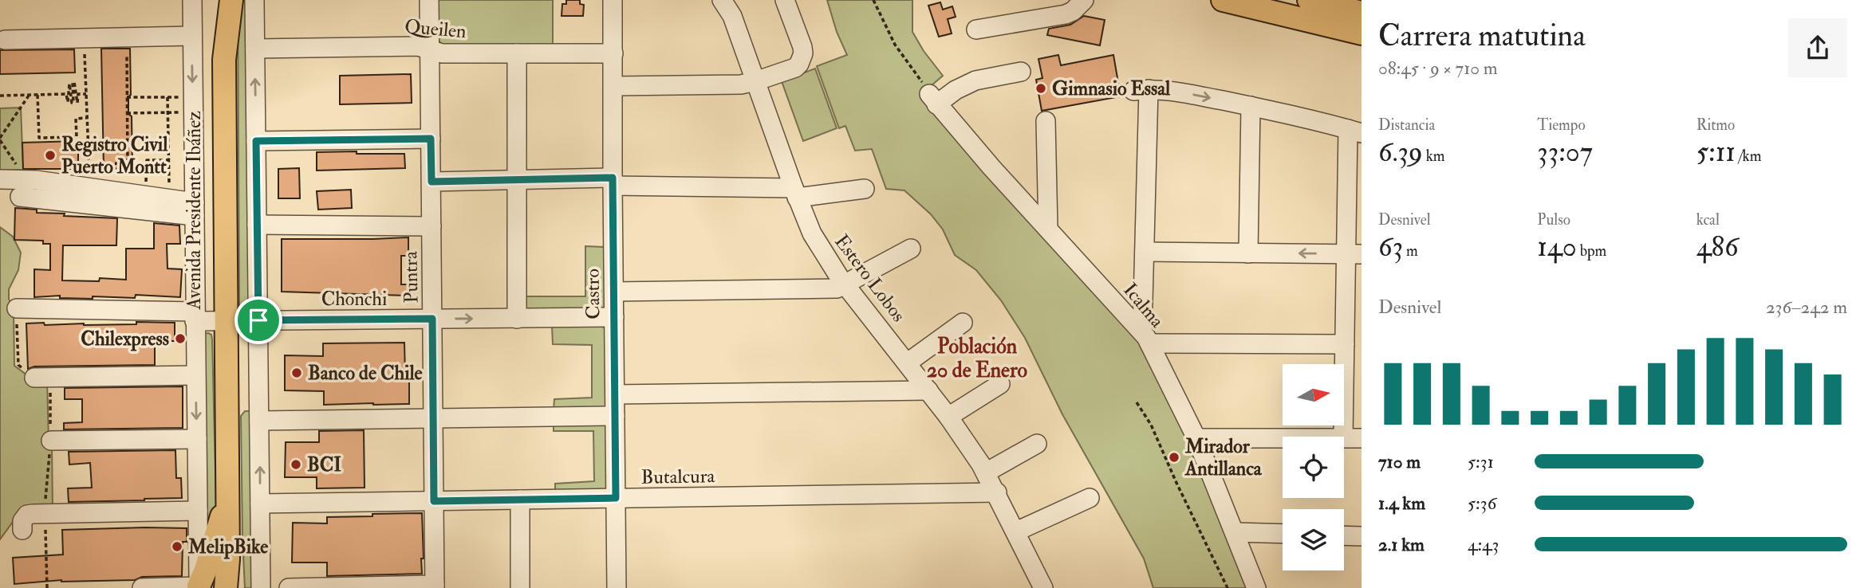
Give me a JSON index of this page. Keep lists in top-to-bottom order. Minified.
{"streets":{"main road":["Avenida Presidente Ibáñez"],"street":["Queilen","Puntra","Estero Lobos","Castro","Chonchi","Icalma","Butalcura"]},"crossings":[["Queilen","Puntra"],["Queilen","Castro"],["Avenida Presidente Ibáñez","Chonchi"],["Puntra","Chonchi"],["Puntra","Butalcura"],["Estero Lobos","Butalcura"],["Castro","Chonchi"],["Castro","Butalcura"]],"districts":["Población 20 de Enero"],"places":["Gimnasio Essal","Registro Civil Puerto Montt","Chilexpress","Banco de Chile","Mirador Antillanca","BCI","MelipBike"],"north":"right","page":{"heading":["Carrera matutina","08:45 · 9 × 710 m"],"stats":[["Distancia","6.39 km"],["Tiempo","33:07"],["Ritmo","5:11 /km"],["Desnivel","63 m"],["Pulso","140 bpm"],["kcal","486"]],"chart":["Desnivel","236–242 m"],"list":[{"name":"710 m","note":"5:31"},{"name":"1.4 km","note":"5:36"},{"name":"2.1 km","note":"4:43"}]}}
